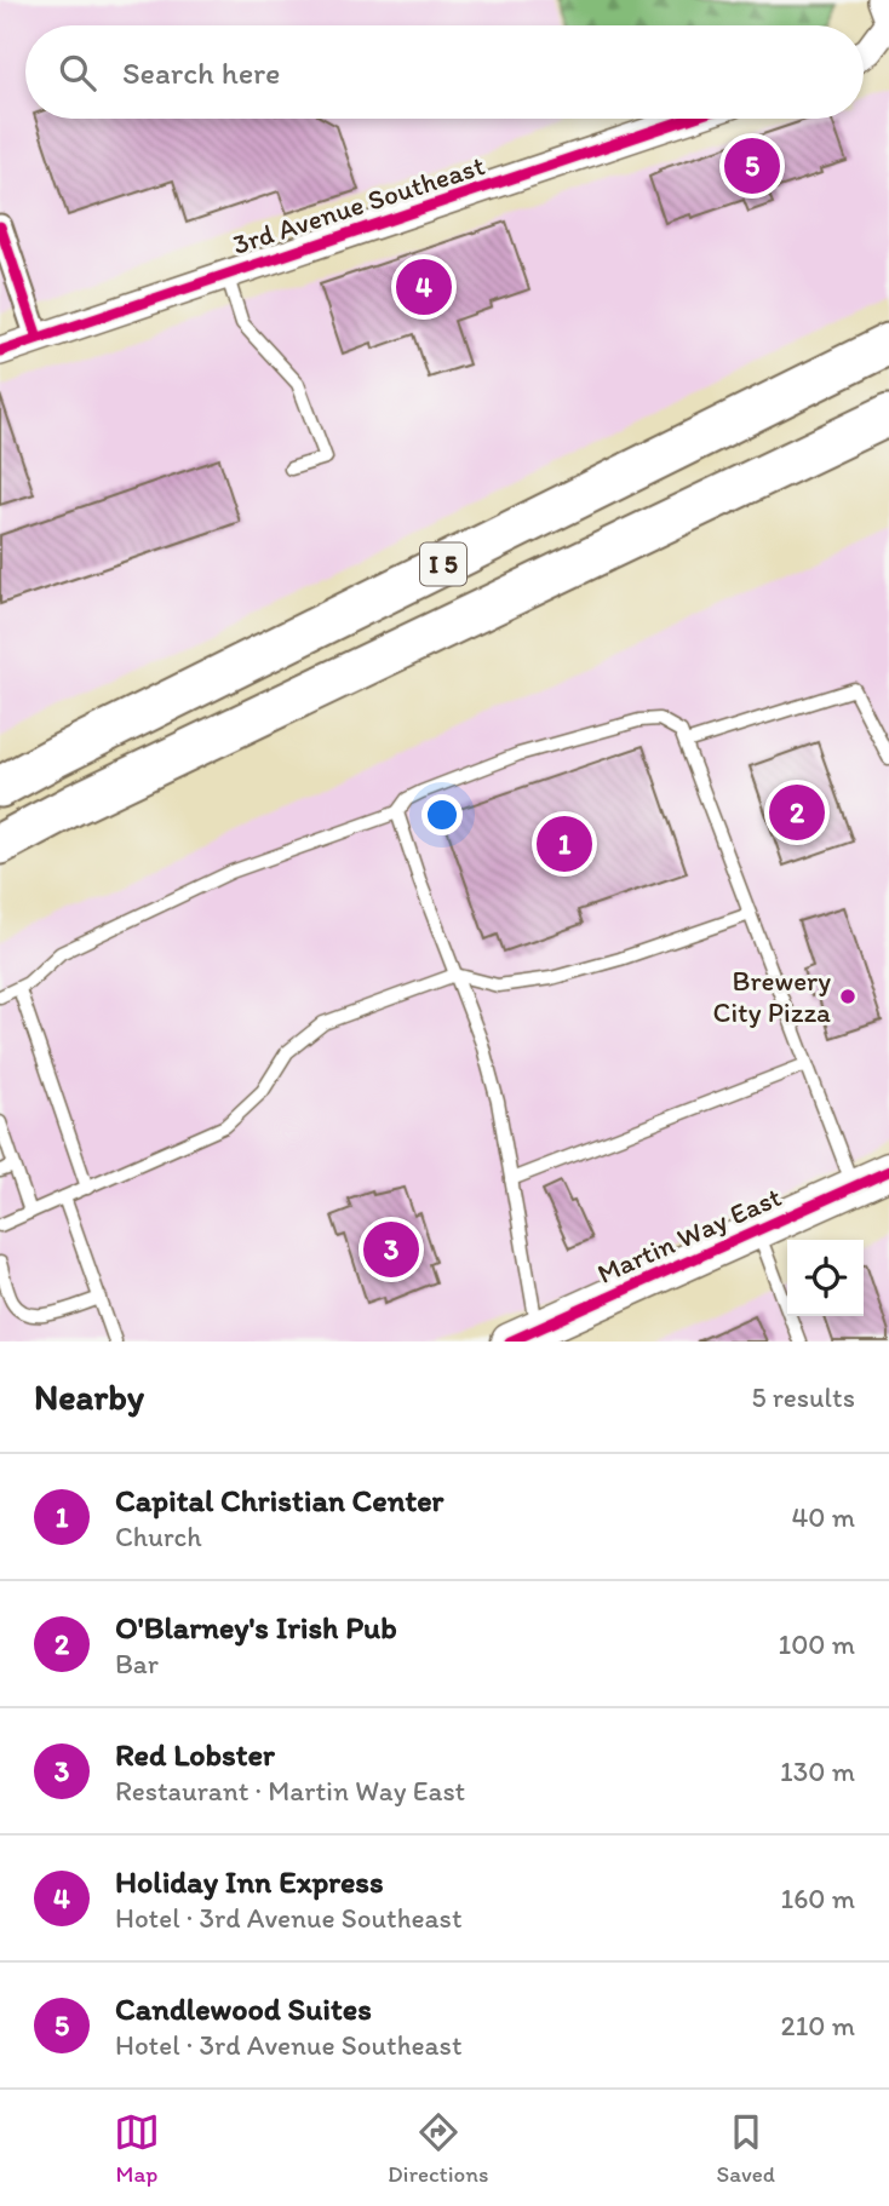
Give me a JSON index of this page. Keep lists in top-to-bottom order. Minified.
{"streets":{"highway":["I 5"],"main road":["Martin Way East"],"street":["3rd Avenue Southeast"]},"places":["Brewery City Pizza"],"page":{"search":"Search here","pins":["5","4","2","1","3"],"heading":["Nearby","5 results"],"list":[{"mark":"1","name":"Capital Christian Center","note":"Church","value":"40 m"},{"mark":"2","name":"O'Blarney's Irish Pub","note":"Bar","value":"100 m"},{"mark":"3","name":"Red Lobster","note":"Restaurant · Martin Way East","value":"130 m"},{"mark":"4","name":"Holiday Inn Express","note":"Hotel · 3rd Avenue Southeast","value":"160 m"},{"mark":"5","name":"Candlewood Suites","note":"Hotel · 3rd Avenue Southeast","value":"210 m"}],"nav":["Map","Directions","Saved"]}}
